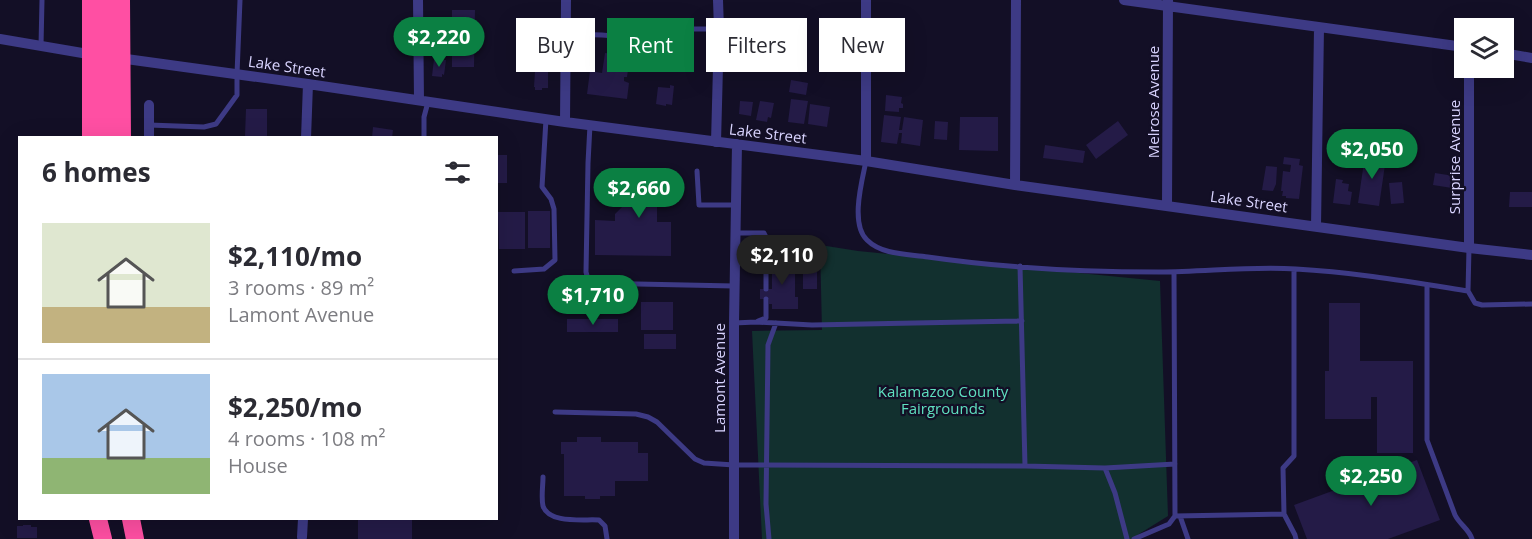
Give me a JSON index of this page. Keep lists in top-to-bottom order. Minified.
{"streets":{"street":["Lake Street","Melrose Avenue","Surprise Avenue","Lamont Avenue"]},"crossings":[["Lake Street","Melrose Avenue"],["Lake Street","Surprise Avenue"],["Lake Street","Lamont Avenue"]],"parks":["Kalamazoo County Fairgrounds"],"page":{"price":["$2,220","$2,050","$2,660","$2,110","$1,710","$2,250"],"chip":["Buy","Rent","Filters","New"],"heading":"6 homes","list":[{"name":"$2,110/mo","note":"3 rooms · 89 m² · Lamont Avenue"},{"name":"$2,250/mo","note":"4 rooms · 108 m² · House"}]}}
